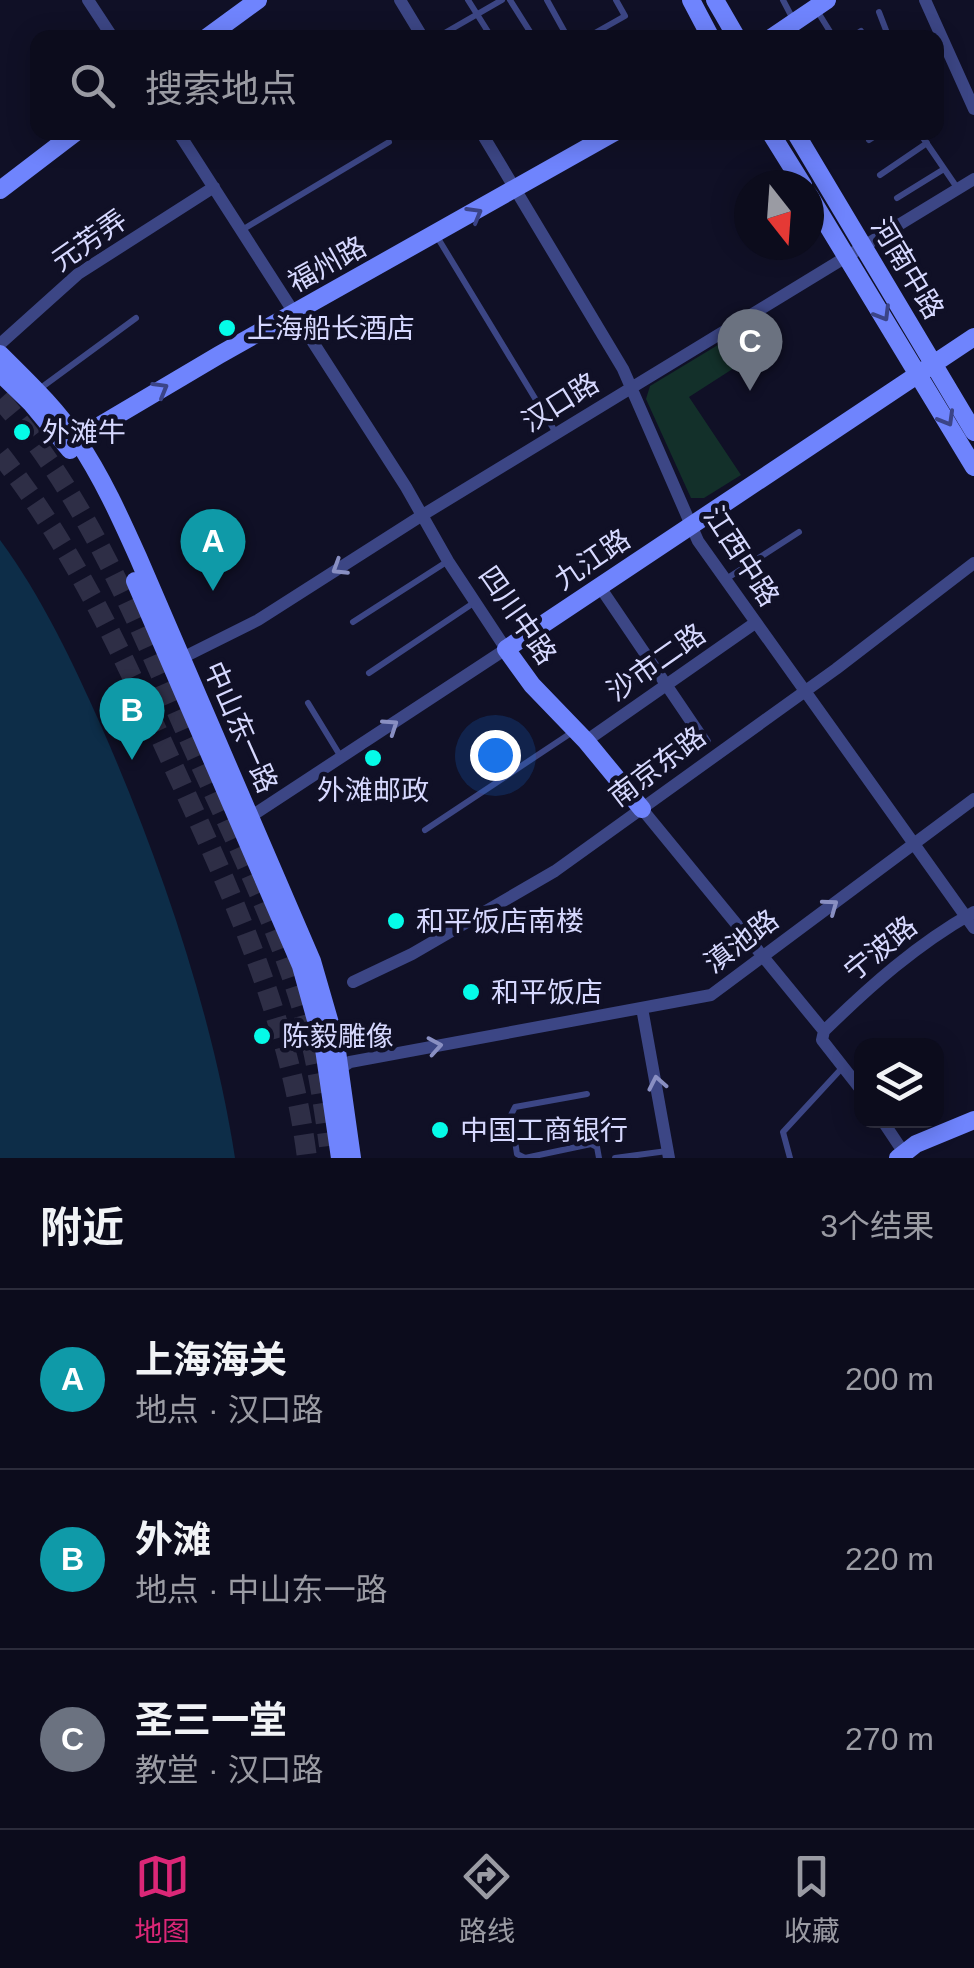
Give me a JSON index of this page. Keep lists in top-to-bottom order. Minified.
{"streets":{"main road":["福州路","河南中路","九江路","四川中路","中山东一路"],"street":["元芳弄","汉口路","江西中路","沙市二路","南京东路","滇池路","宁波路"]},"crossings":[["元芳弄","四川中路"],["福州路","江西中路"],["福州路","四川中路"],["福州路","中山东一路"],["河南中路","汉口路"],["河南中路","九江路"],["汉口路","江西中路"],["汉口路","四川中路"],["汉口路","中山东一路"],["江西中路","九江路"],["江西中路","沙市二路"],["江西中路","南京东路"],["江西中路","滇池路"],["江西中路","宁波路"],["九江路","四川中路"],["九江路","中山东一路"],["四川中路","沙市二路"],["四川中路","南京东路"],["四川中路","滇池路"],["四川中路","宁波路"],["中山东一路","滇池路"]],"one_way":["福州路","滇池路"],"places":["上海船长酒店","外滩牛","外滩邮政","和平饭店南楼","和平饭店","陈毅雕像","中国工商银行"],"north":"bottom","page":{"search":"搜索地点","pins":["C","A","B"],"heading":["附近","3个结果"],"list":[{"mark":"A","name":"上海海关","note":"地点 · 汉口路","value":"200 m"},{"mark":"B","name":"外滩","note":"地点 · 中山东一路","value":"220 m"},{"mark":"C","name":"圣三一堂","note":"教堂 · 汉口路","value":"270 m"}],"nav":["地图","路线","收藏"]}}
